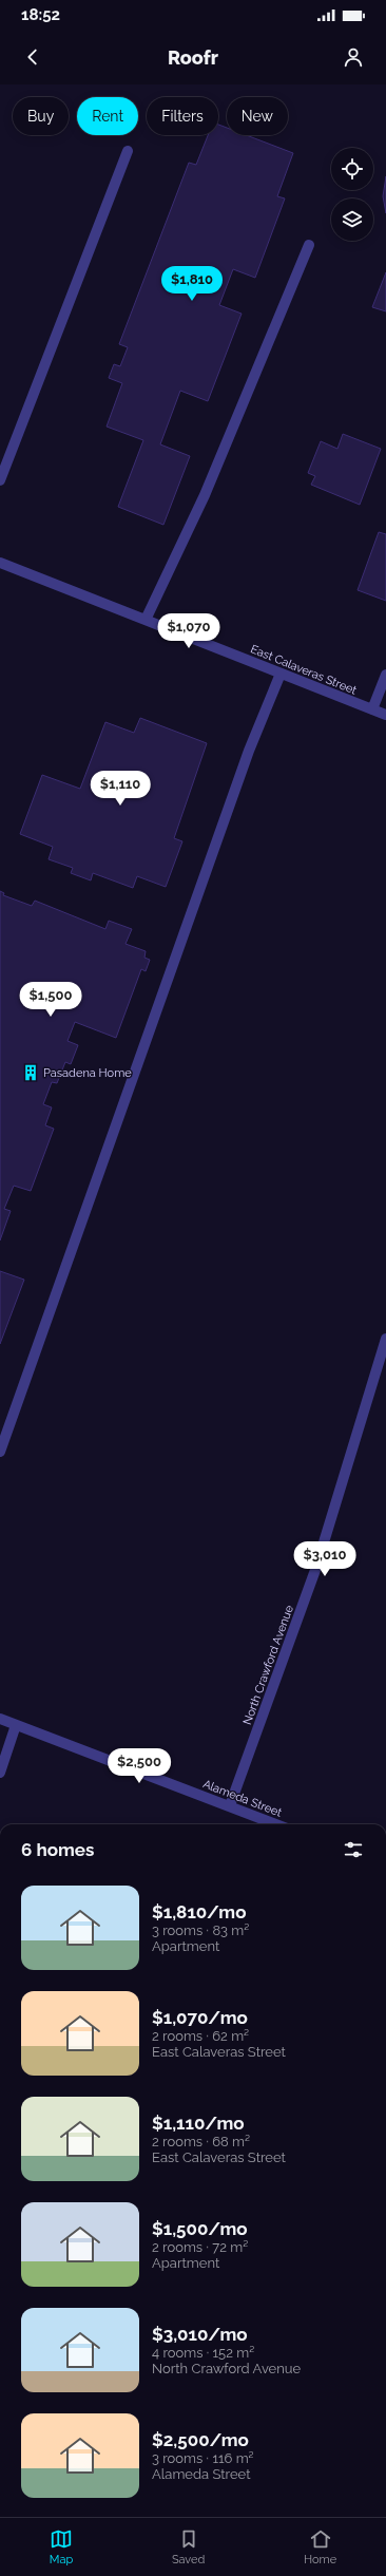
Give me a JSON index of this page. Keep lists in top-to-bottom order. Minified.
{"streets":{"street":["East Calaveras Street","North Crawford Avenue","Alameda Street"]},"crossings":[["North Crawford Avenue","Alameda Street"]],"places":{"building":["Pasadena Home"]},"page":{"status":"18:52","header":"Roofr","chip":["Buy","Rent","Filters","New"],"price":["$1,810","$1,070","$1,110","$1,500","$3,010","$2,500"],"heading":"6 homes","list":[{"name":"$1,810/mo","note":"3 rooms · 83 m² · Apartment"},{"name":"$1,070/mo","note":"2 rooms · 62 m² · East Calaveras Street"},{"name":"$1,110/mo","note":"2 rooms · 68 m² · East Calaveras Street"},{"name":"$1,500/mo","note":"2 rooms · 72 m² · Apartment"},{"name":"$3,010/mo","note":"4 rooms · 152 m² · North Crawford Avenue"},{"name":"$2,500/mo","note":"3 rooms · 116 m² · Alameda Street"}],"tabs":["Map","Saved","Home"]}}
